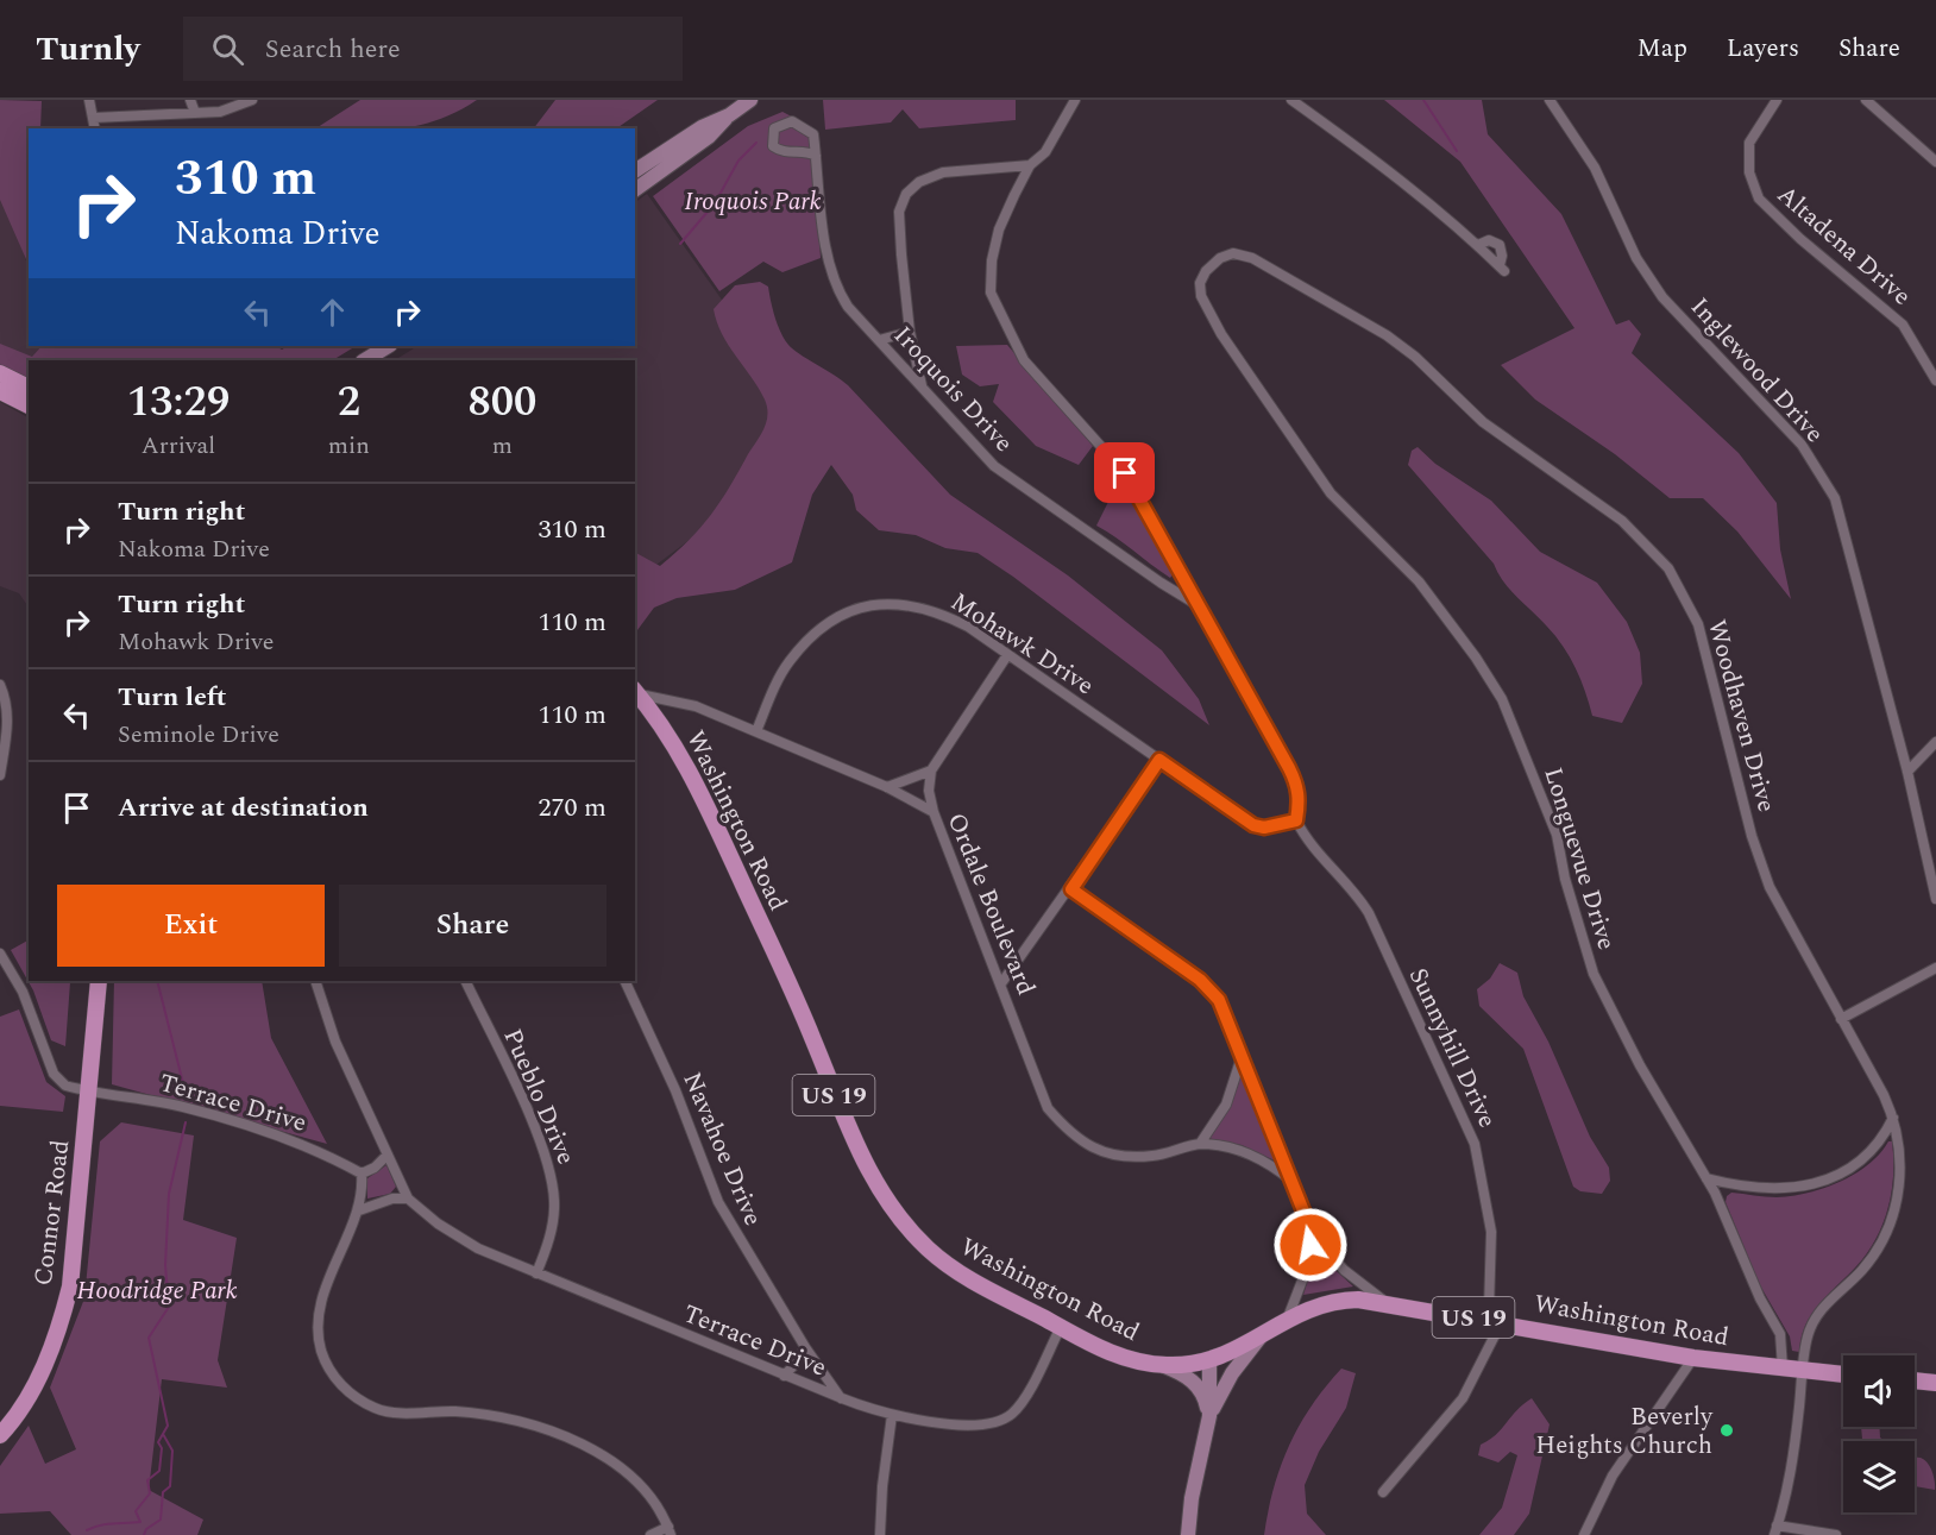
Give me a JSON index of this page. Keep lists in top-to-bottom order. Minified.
{"streets":{"main road":["Washington Road","US 19","Connor Road"],"street":["Altadena Drive","Inglewood Drive","Iroquois Drive","Mohawk Drive","Woodhaven Drive","Longuevue Drive","Ordale Boulevard","Sunnyhill Drive","Pueblo Drive","Terrace Drive","Navahoe Drive"]},"crossings":[["Mohawk Drive","Ordale Boulevard"],["Mohawk Drive","Sunnyhill Drive"],["Woodhaven Drive","Washington Road"],["Woodhaven Drive","Longuevue Drive"],["Washington Road","Longuevue Drive"],["Washington Road","Ordale Boulevard"],["Washington Road","Sunnyhill Drive"],["Washington Road","Terrace Drive"],["Pueblo Drive","Terrace Drive"],["Terrace Drive","Navahoe Drive"],["Terrace Drive","Connor Road"]],"parks":["Iroquois Park","Hoodridge Park"],"places":["Beverly Heights Church"],"page":{"header":"Turnly","search":"Search here","nav":["Map","Layers","Share"],"turn":["310 m","Nakoma Drive"],"eta":["13:29","Arrival","2","min","800","m"],"list":[{"name":"Turn right","note":"Nakoma Drive","value":"310 m"},{"name":"Turn right","note":"Mohawk Drive","value":"110 m"},{"name":"Turn left","note":"Seminole Drive","value":"110 m"},{"name":"Arrive at destination","value":"270 m"}],"buttons":["Exit","Share"]}}
